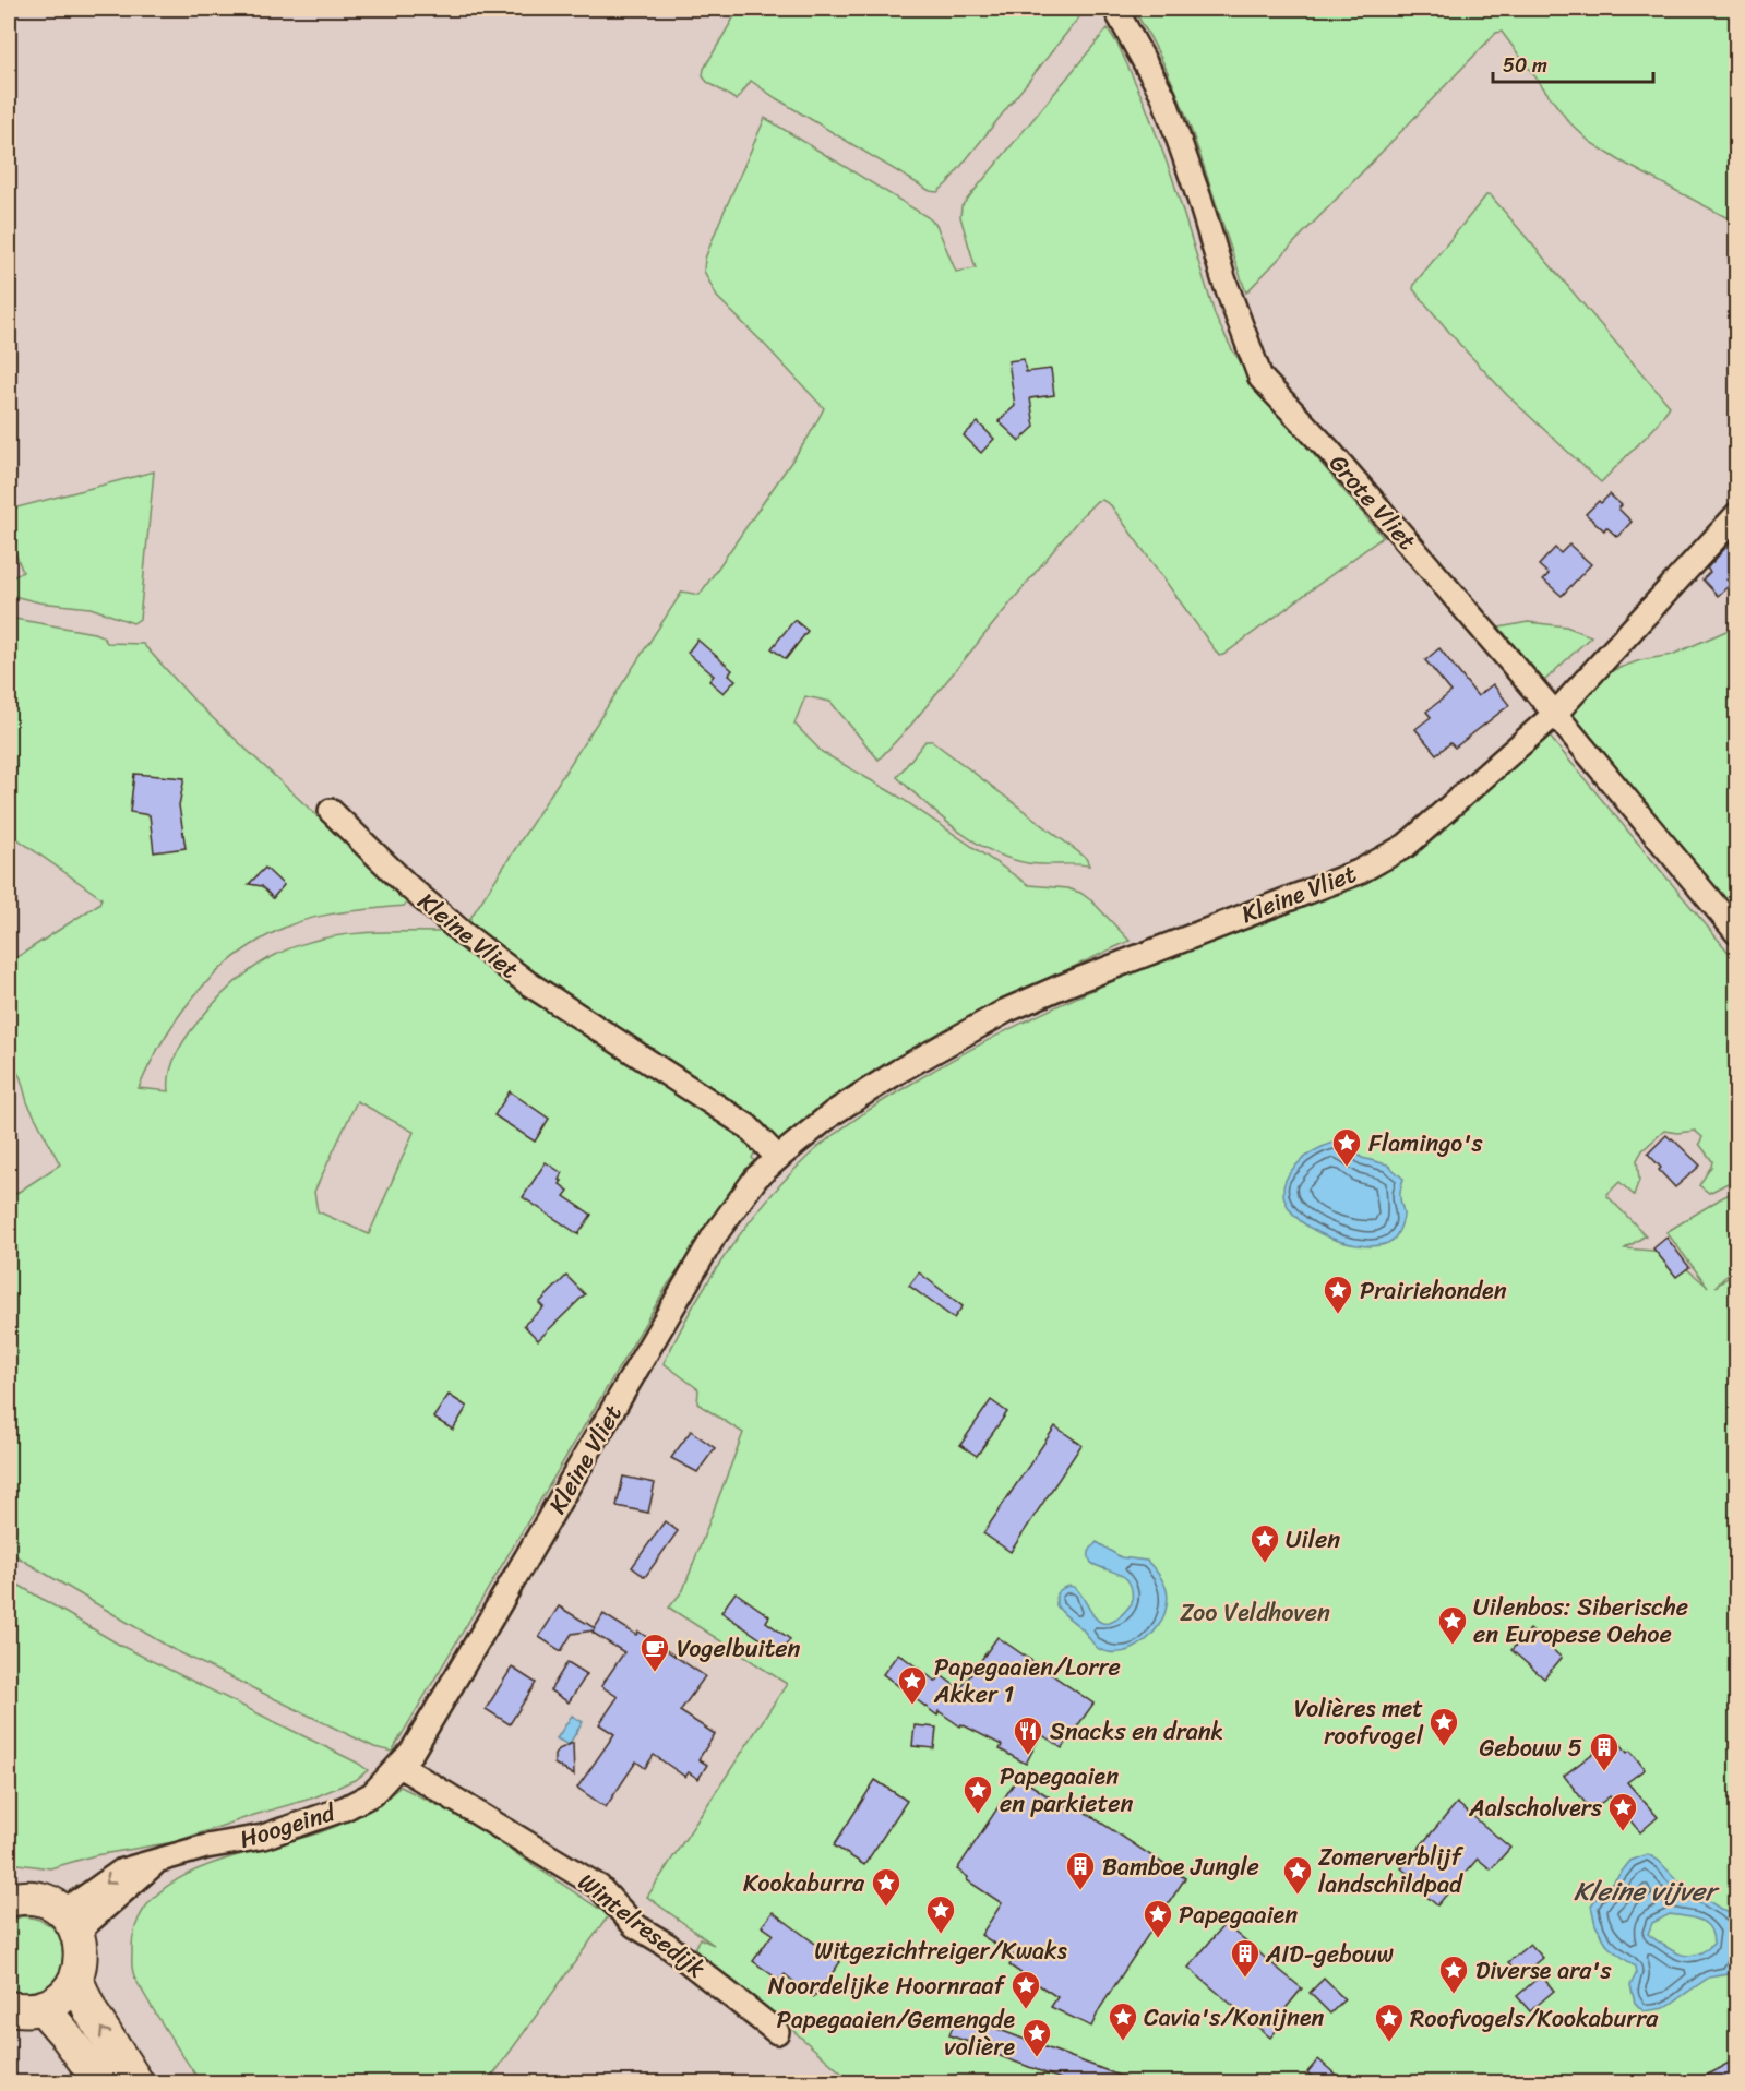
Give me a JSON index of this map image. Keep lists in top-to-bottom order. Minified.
{"streets":{"street":["Grote Vliet","Kleine Vliet","Hoogeind","Wintelresedijk"]},"crossings":[["Grote Vliet","Kleine Vliet"],["Kleine Vliet","Hoogeind"],["Kleine Vliet","Wintelresedijk"],["Hoogeind","Wintelresedijk"]],"water":["Kleine vijver"],"parks":["Zoo Veldhoven"],"places":{"place":["Flamingo's","Prairiehonden","Uilen","Uilenbos: Siberische en Europese Oehoe","Papegaaien/Lorre Akker 1","Volières met roofvogel","Papegaaien en parkieten","Aalscholvers","Zomerverblijf landschildpad","Kookaburra","Witgezichtreiger/Kwaks","Papegaaien","Diverse ara's","Noordelijke Hoornraaf","Cavia's/Konijnen","Roofvogels/Kookaburra","Papegaaien/Gemengde volière"],"cafe":["Vogelbuiten"],"restaurant":["Snacks en drank"],"building":["Gebouw 5","Bamboe Jungle","AID-gebouw"]},"scale_bar":"50 m"}
